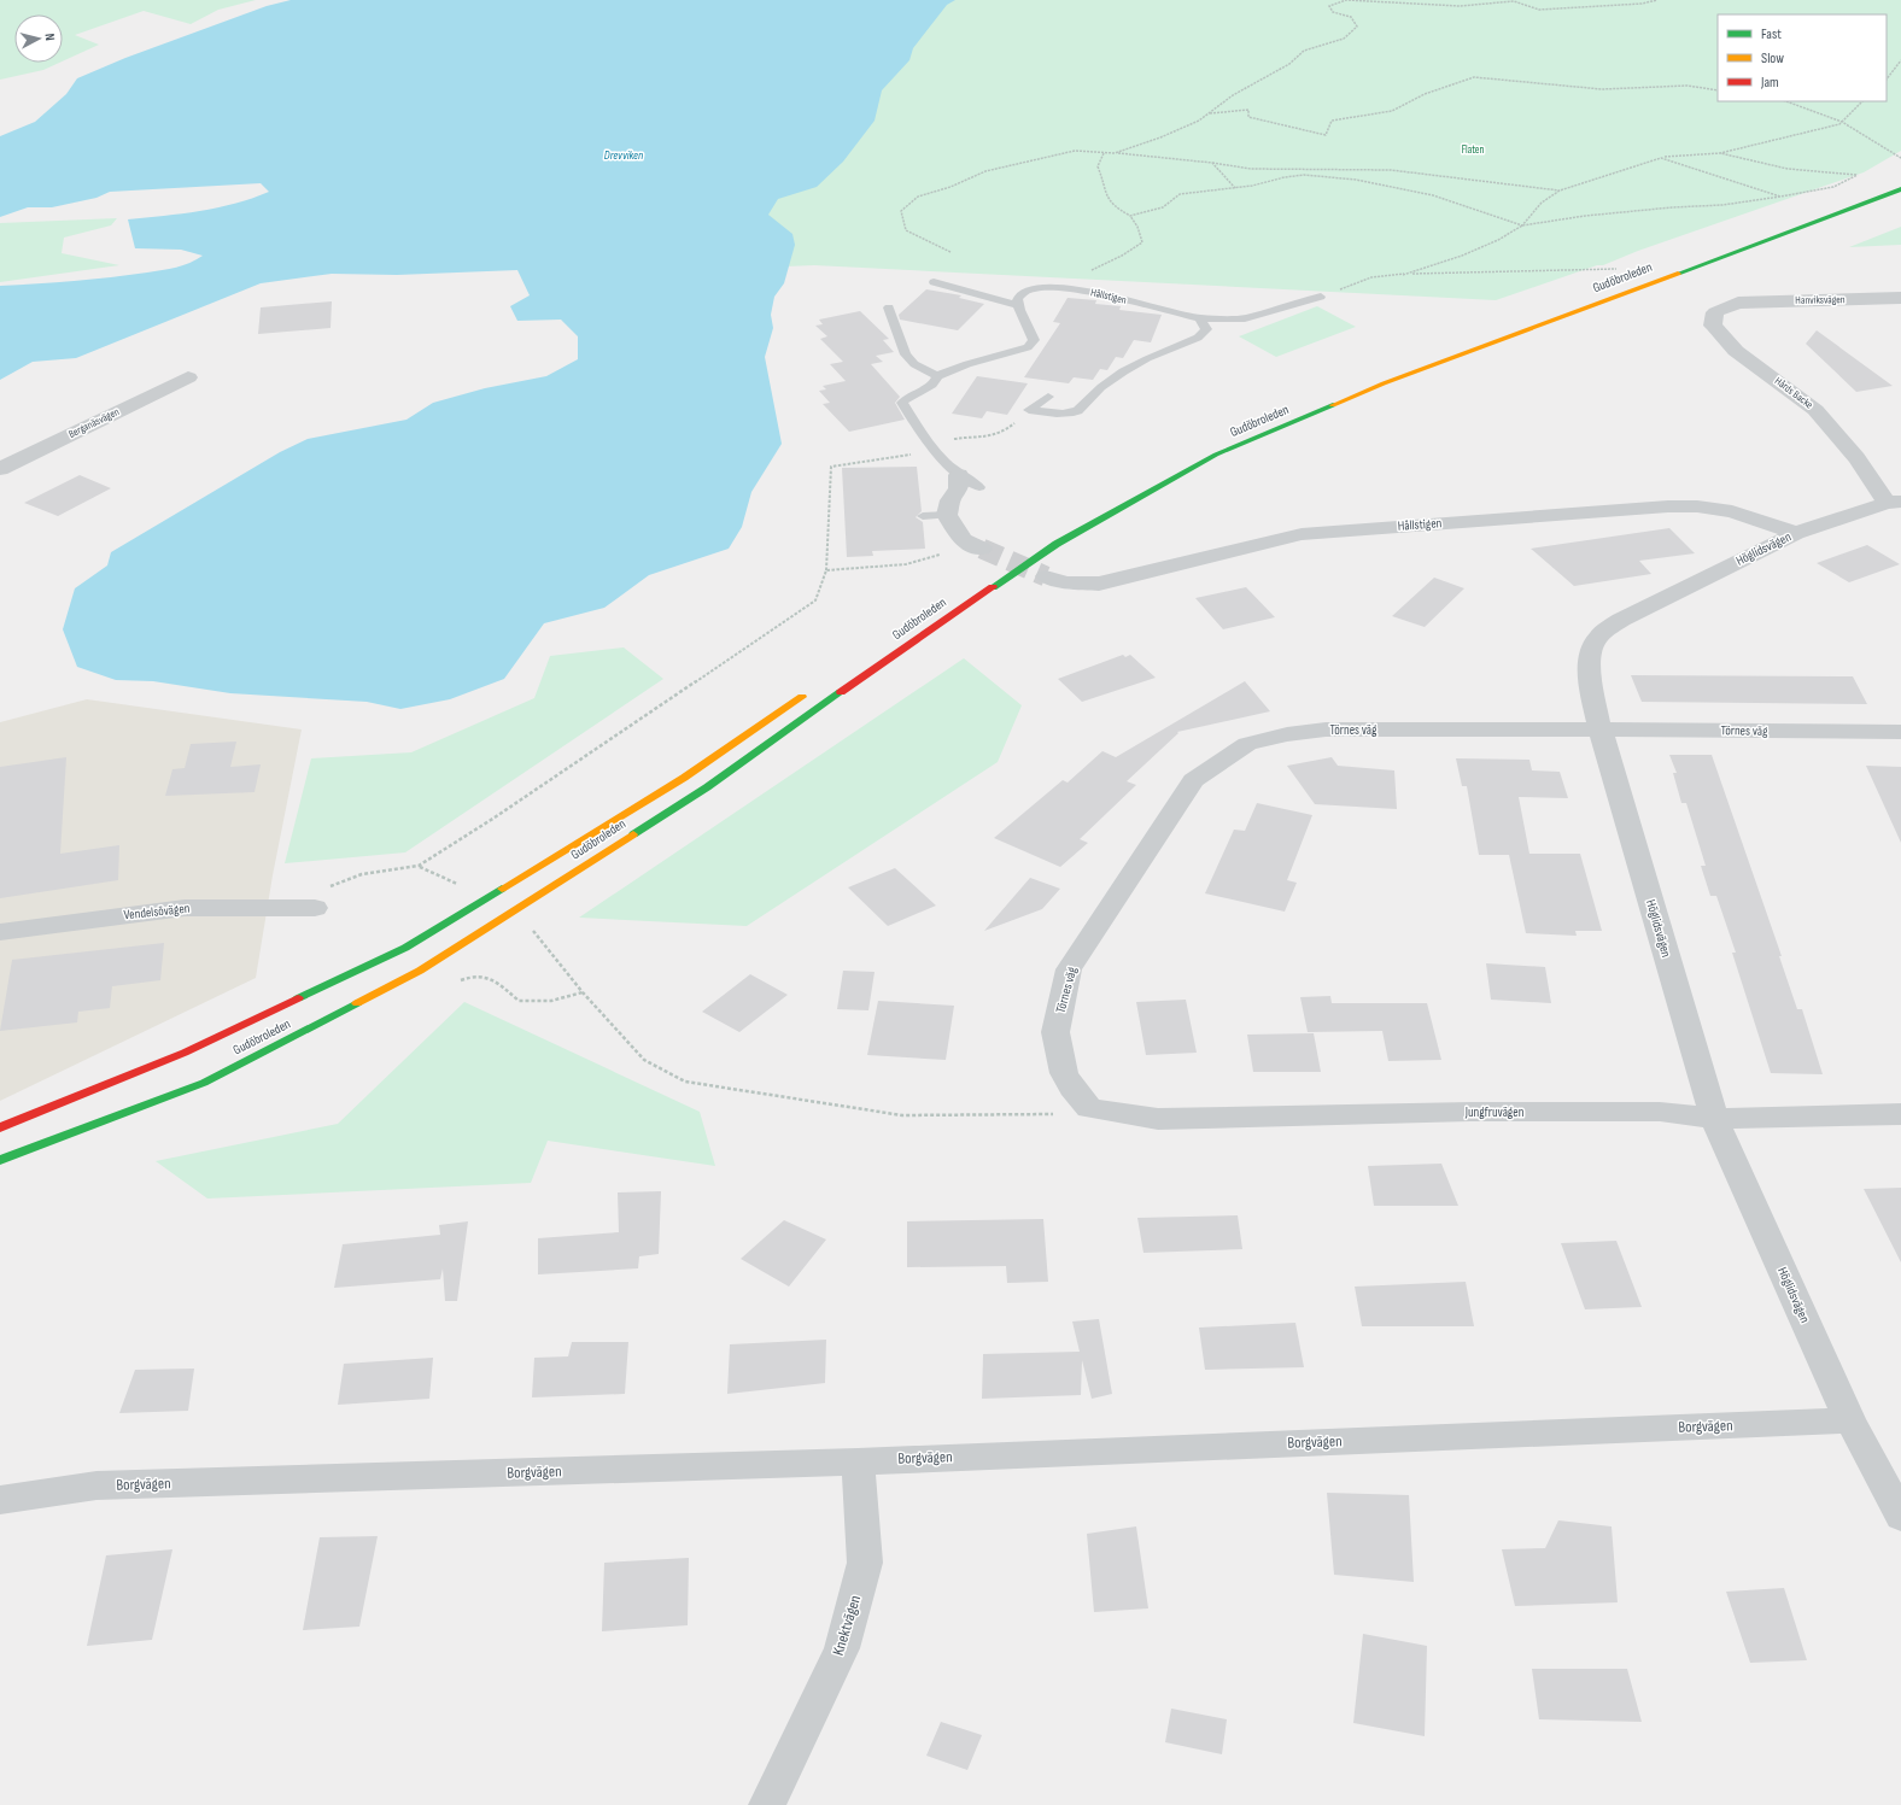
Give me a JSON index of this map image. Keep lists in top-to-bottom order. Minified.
{"streets":{"main road":["Gudöbroleden"],"street":["Hållstigen","Hanviksvägen","Hårds Backe","Berganäsvägen","Höglidsvägen","Törnes väg","Vendelsövägen","Jungfruvägen","Borgvägen","Knektvägen"]},"crossings":[["Hållstigen","Höglidsvägen"],["Hanviksvägen","Hårds Backe"],["Hårds Backe","Höglidsvägen"],["Höglidsvägen","Törnes väg"],["Höglidsvägen","Jungfruvägen"],["Höglidsvägen","Borgvägen"],["Törnes väg","Jungfruvägen"],["Borgvägen","Knektvägen"]],"water":["Drevviken"],"parks":["Flaten"],"legend":["Fast","Slow","Jam"],"north":"right"}
